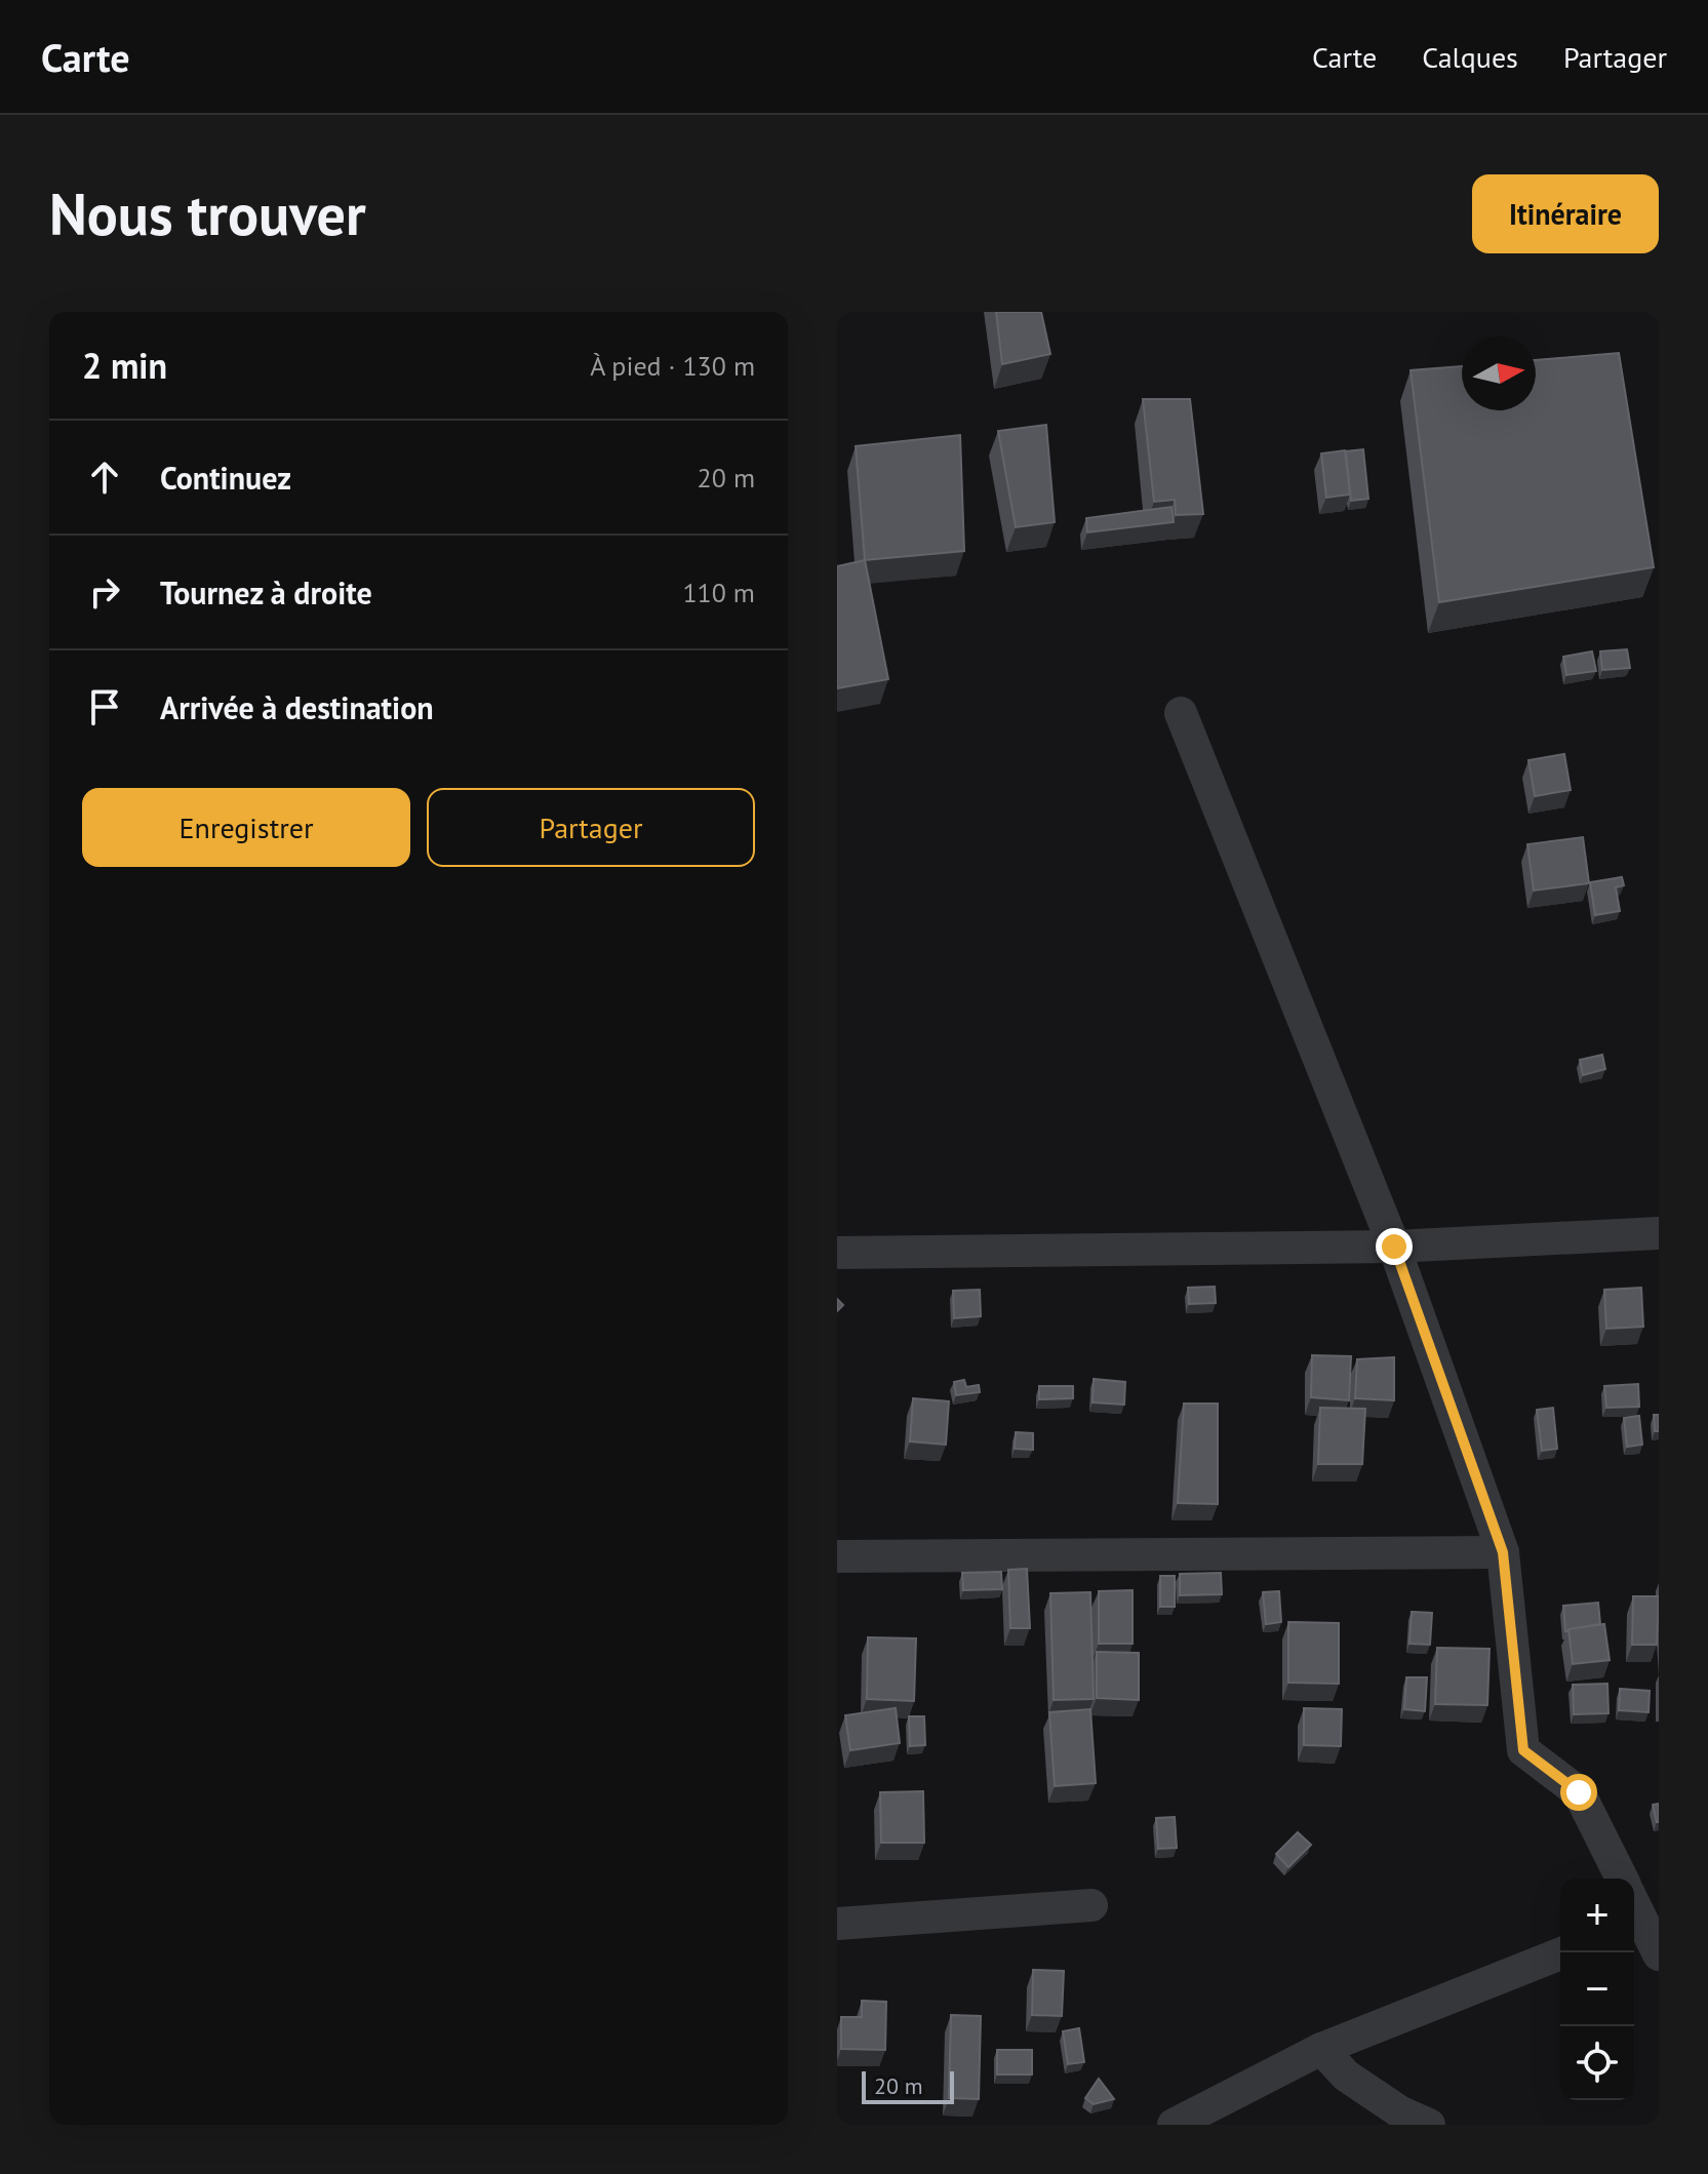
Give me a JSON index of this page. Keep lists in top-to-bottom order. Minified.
{"scale_bar":"20 m","north":"right","page":{"header":"Carte","nav":["Carte","Calques","Partager"],"buttons":["Itinéraire",["Enregistrer","Partager"]],"title":"Nous trouver","heading":["2 min","À pied · 130 m"],"list":[["Continuez","20 m"],["Tournez à droite","110 m"],"Arrivée à destination"],"map_buttons":["+","−"],"scale":"20 m"}}
